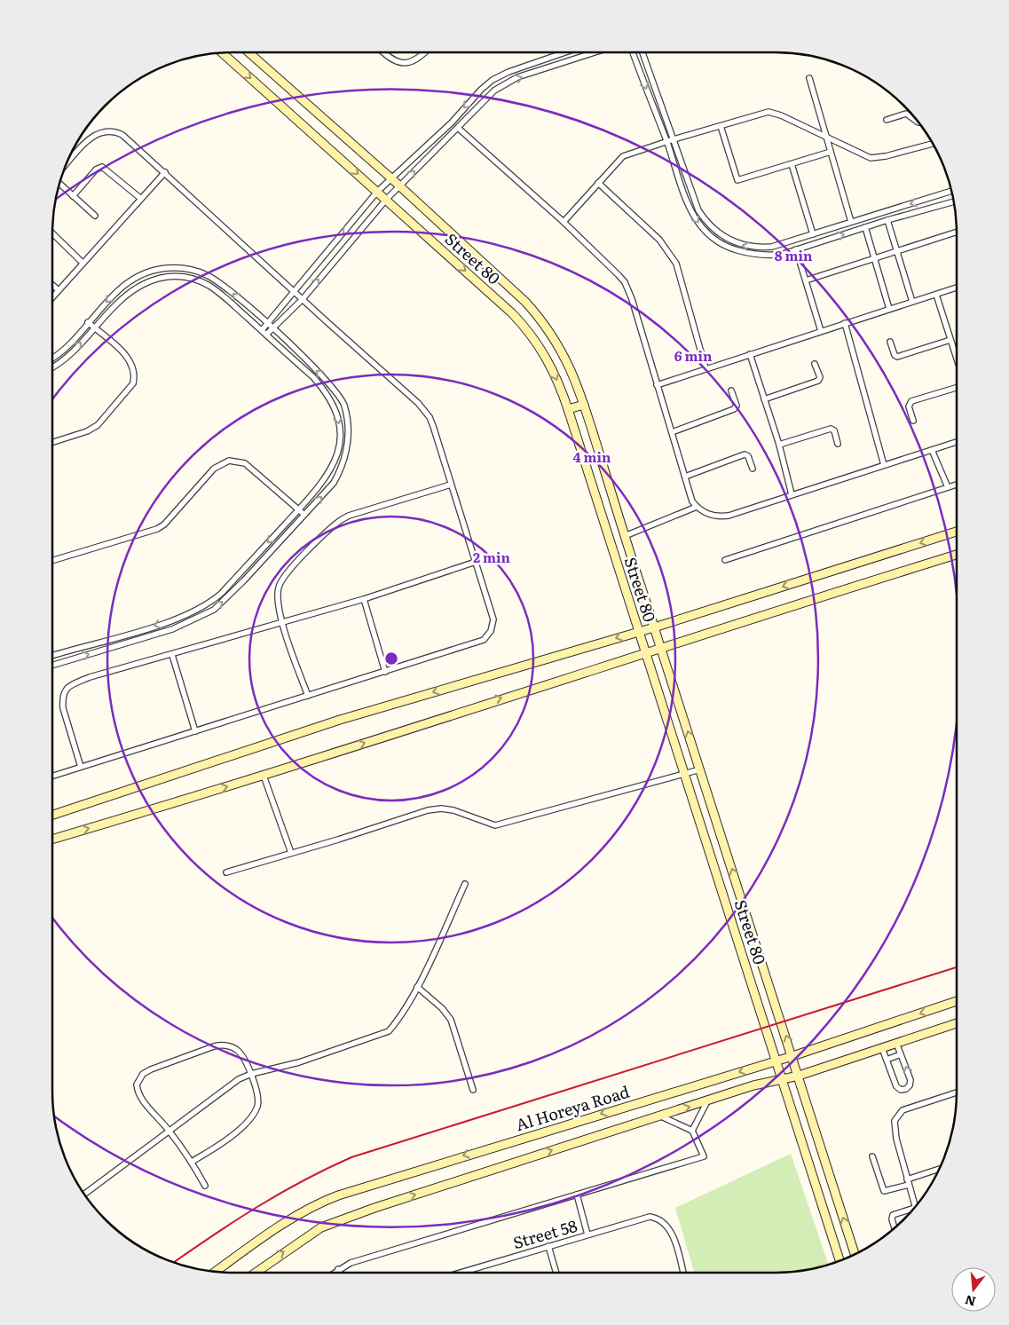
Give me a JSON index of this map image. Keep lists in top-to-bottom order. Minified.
{"streets":{"street":["Street 80","Al Horeya Road","Street 58"]},"crossings":[["Street 80","Al Horeya Road"]],"north":"bottom","rings":["8 min","6 min","4 min","2 min"]}
